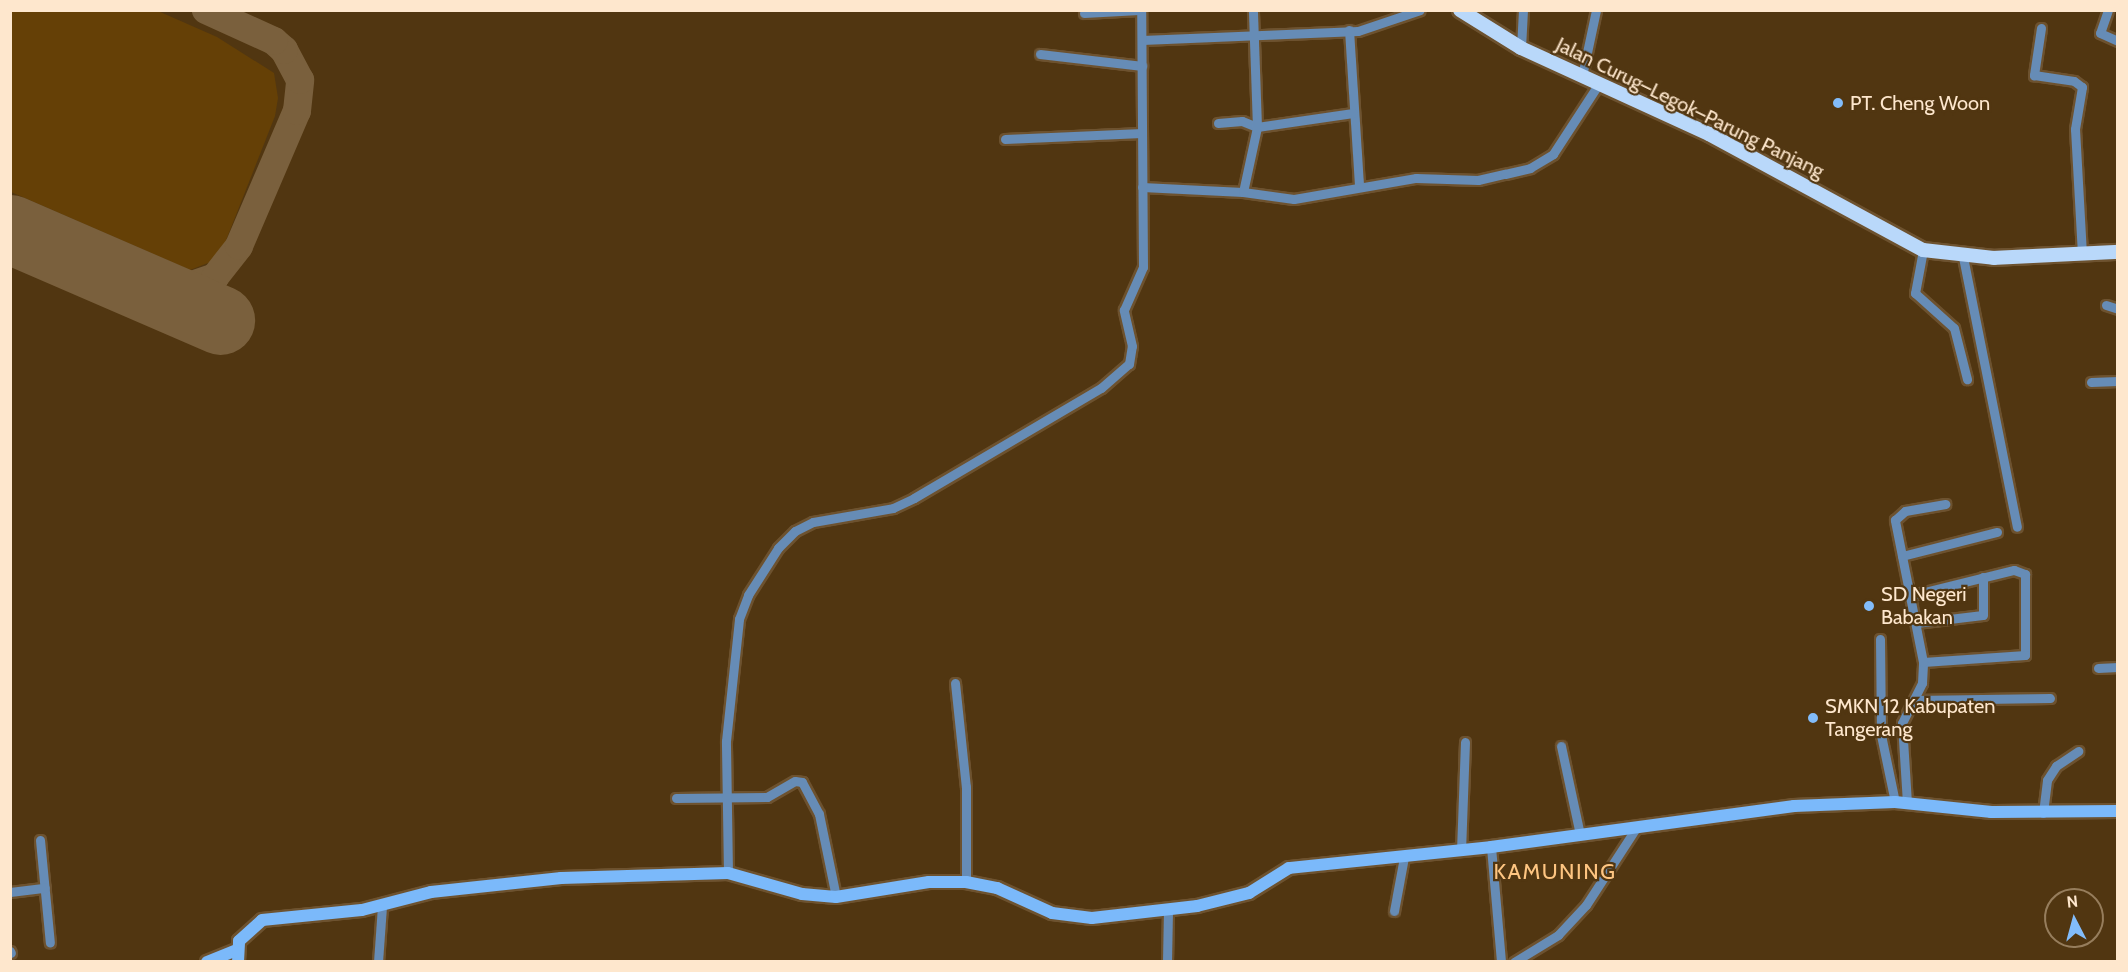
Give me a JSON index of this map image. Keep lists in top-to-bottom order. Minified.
{"streets":{"main road":["Jalan Curug–Legok–Parung Panjang"]},"districts":["KAMUNING"],"places":["PT. Cheng Woon","SD Negeri Babakan","SMKN 12 Kabupaten Tangerang"],"north":"top"}
